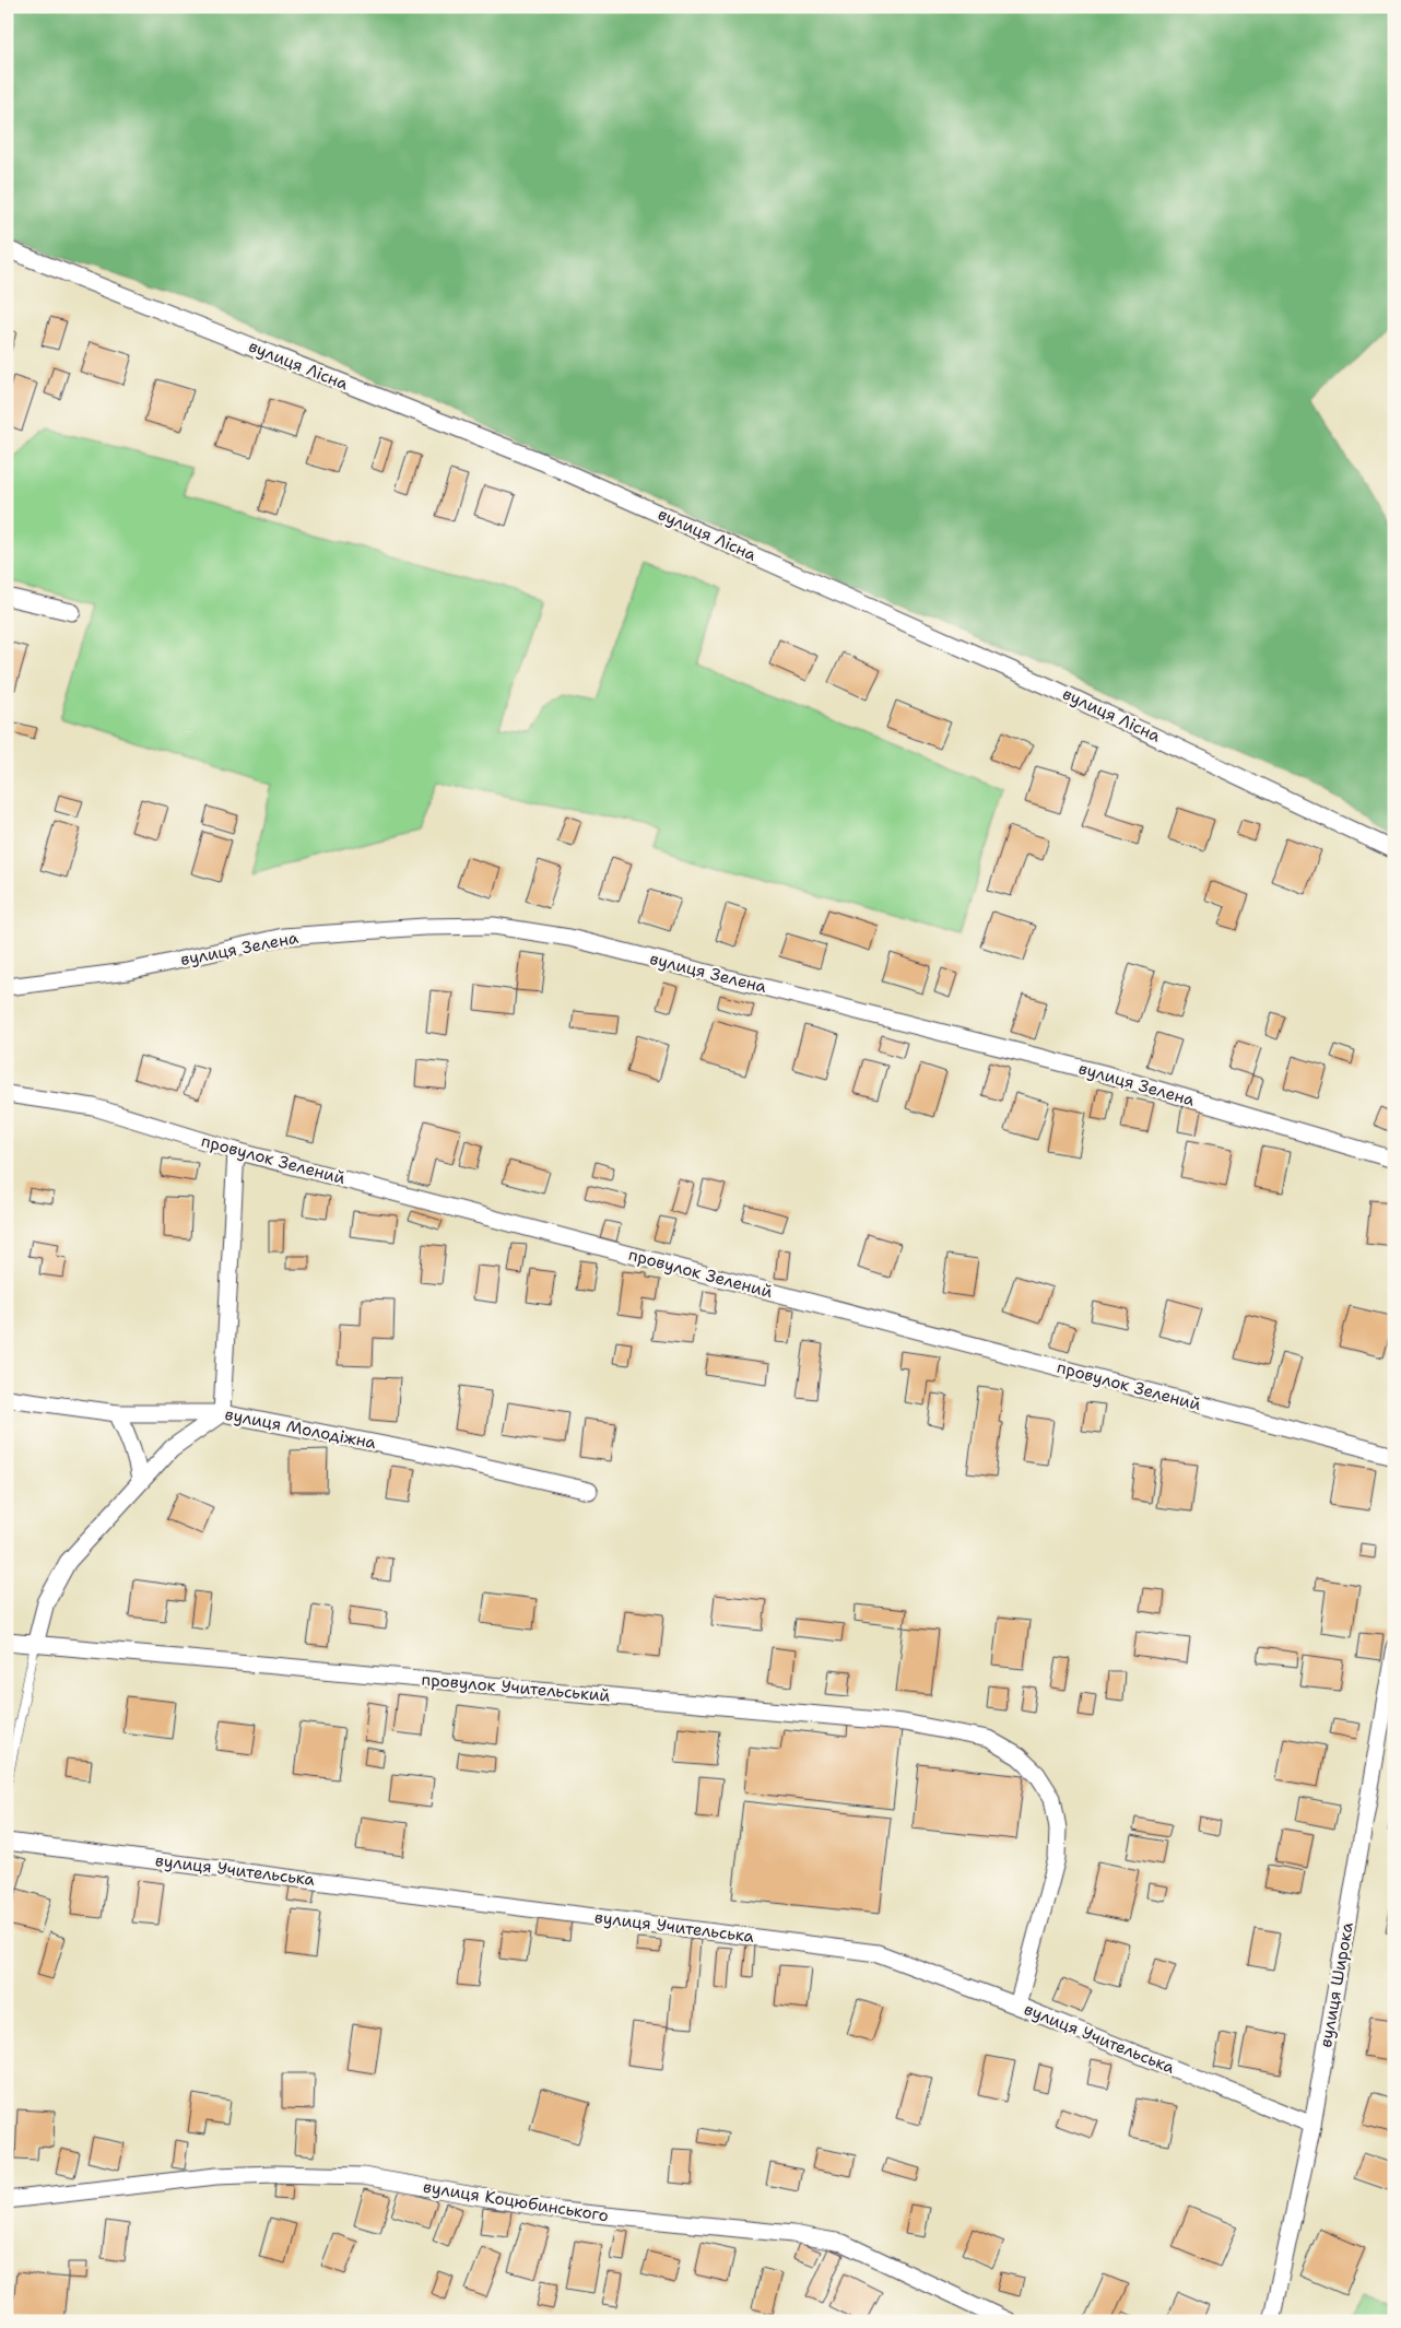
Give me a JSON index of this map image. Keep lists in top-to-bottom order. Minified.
{"streets":{"street":["вулиця Лісна","вулиця Зелена","провулок Зелений","вулиця Молодіжна","провулок Учительський","вулиця Учительська","вулиця Широка","вулиця Коцюбинського"]},"crossings":[["провулок Учительський","вулиця Учительська"],["вулиця Учительська","вулиця Широка"]]}
